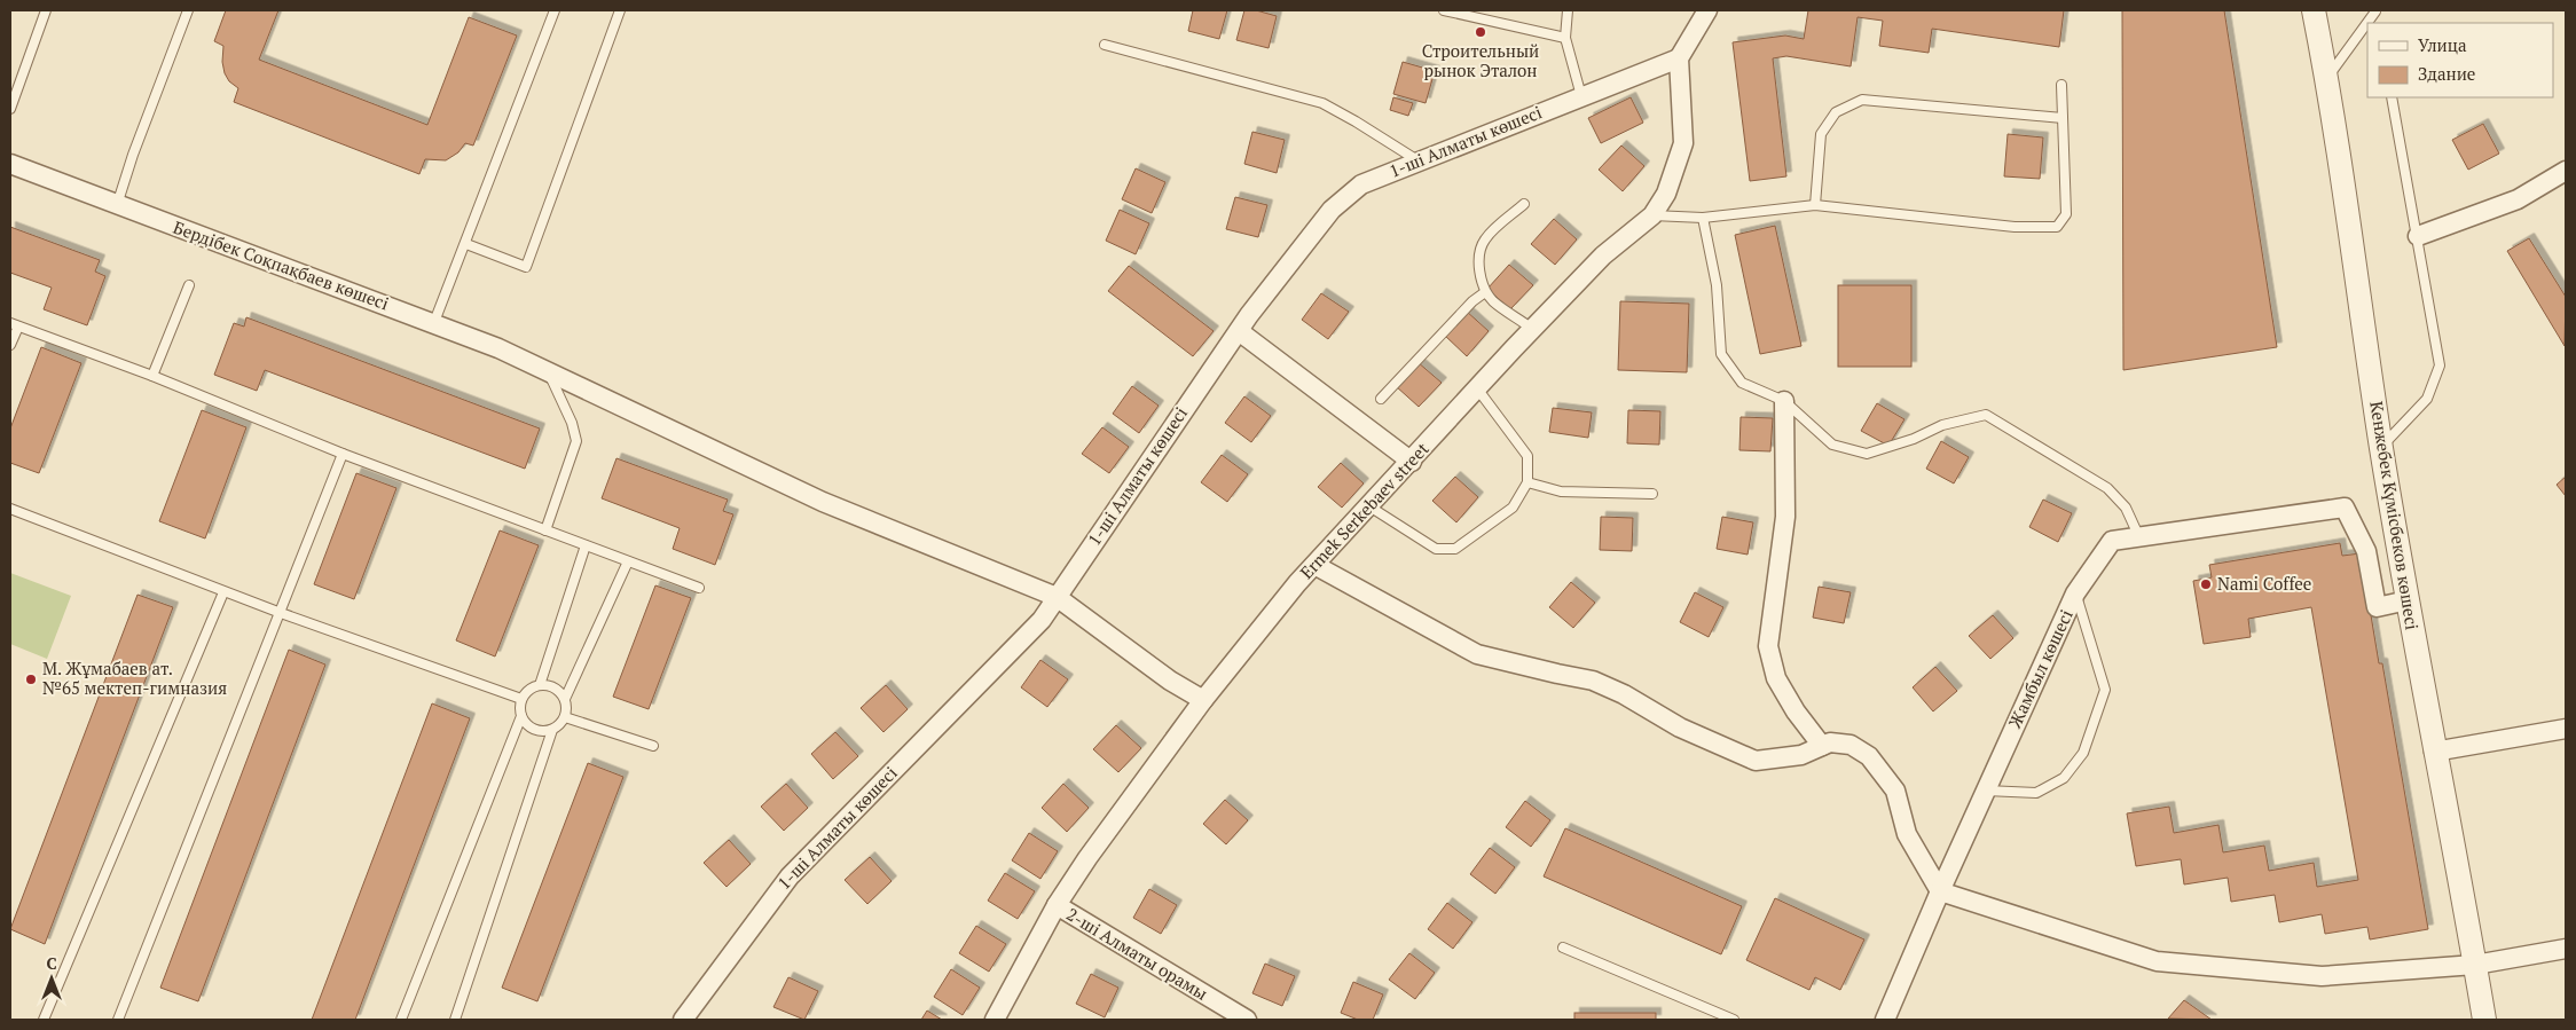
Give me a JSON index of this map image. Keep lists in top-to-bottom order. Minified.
{"streets":{"street":["1-ші Алматы көшесі","Бердібек Соқпақбаев көшесі","Ermek Serkebaev street","Кенжебек Күмісбеков көшесі","Жамбыл көшесі","2-ші Алматы орамы"]},"crossings":[["1-ші Алматы көшесі","Бердібек Соқпақбаев көшесі"],["1-ші Алматы көшесі","Ermek Serkebaev street"],["Бердібек Соқпақбаев көшесі","Ermek Serkebaev street"],["Ermek Serkebaev street","2-ші Алматы орамы"],["Кенжебек Күмісбеков көшесі","Жамбыл көшесі"]],"places":["Строительный рынок Эталон","Nami Coffee","М. Жұмабаев ат. №65 мектеп-гимназия"],"legend":["Улица","Здание"],"north":"top"}
